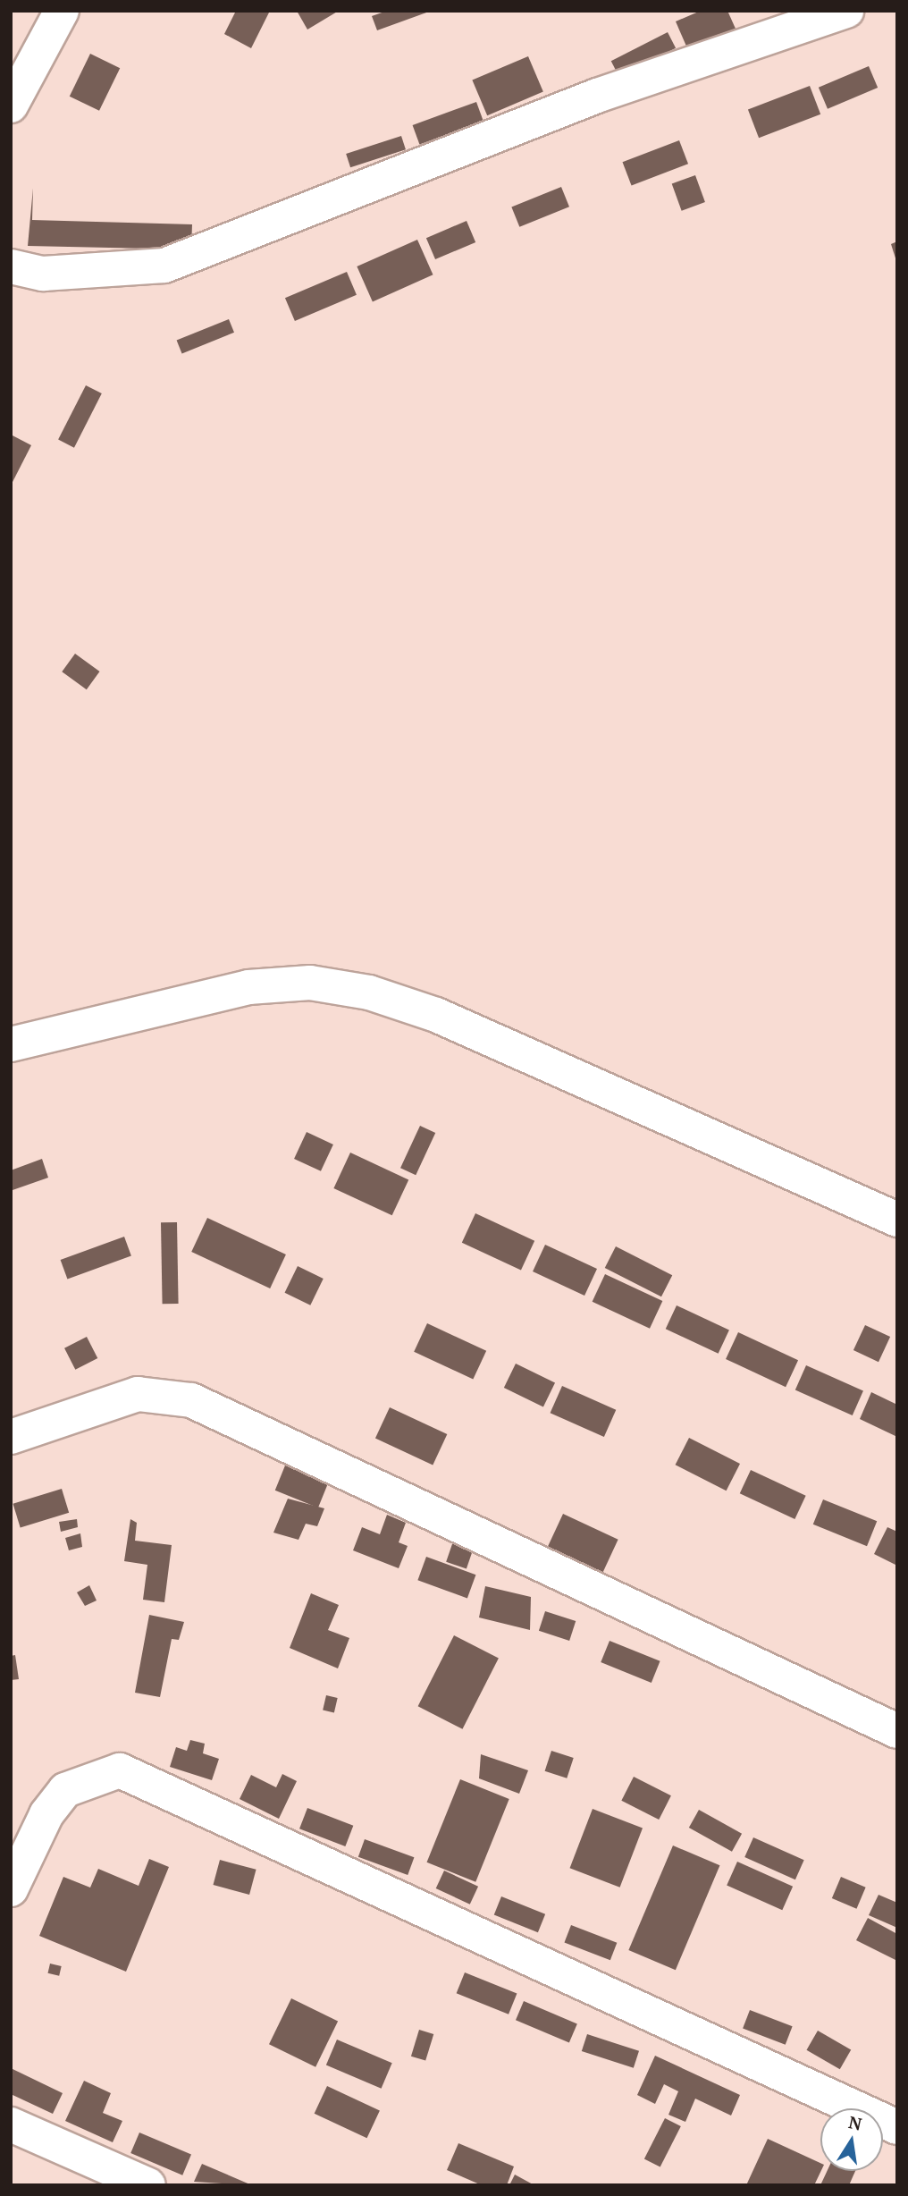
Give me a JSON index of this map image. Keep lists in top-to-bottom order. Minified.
{"north":"top"}
